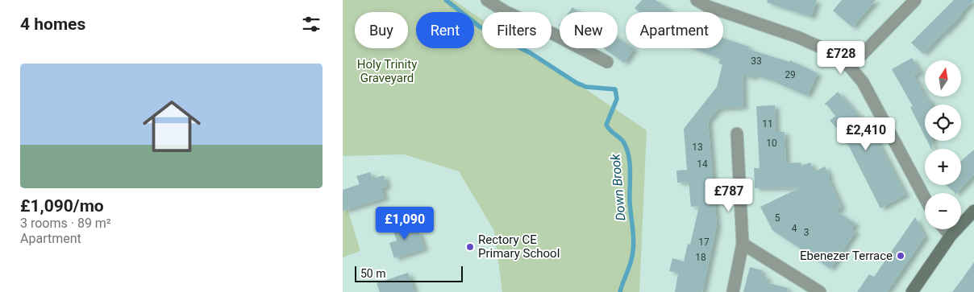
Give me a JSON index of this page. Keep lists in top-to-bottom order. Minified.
{"water":["Down Brook"],"parks":["Holy Trinity Graveyard"],"places":["Rectory CE Primary School","Ebenezer Terrace"],"house_numbers":["33","29","11","10","13","14","5","4","3","17","18"],"scale_bar":"50 m","north":"top","page":{"heading":"4 homes","chip":["Buy","Rent","Filters","New","Apartment"],"price":["£728","£2,410","£787","£1,090"],"list":[{"name":"£1,090/mo","note":"3 rooms · 89 m² · Apartment"}],"map_buttons":["+","−"],"scale":"50 m"}}
